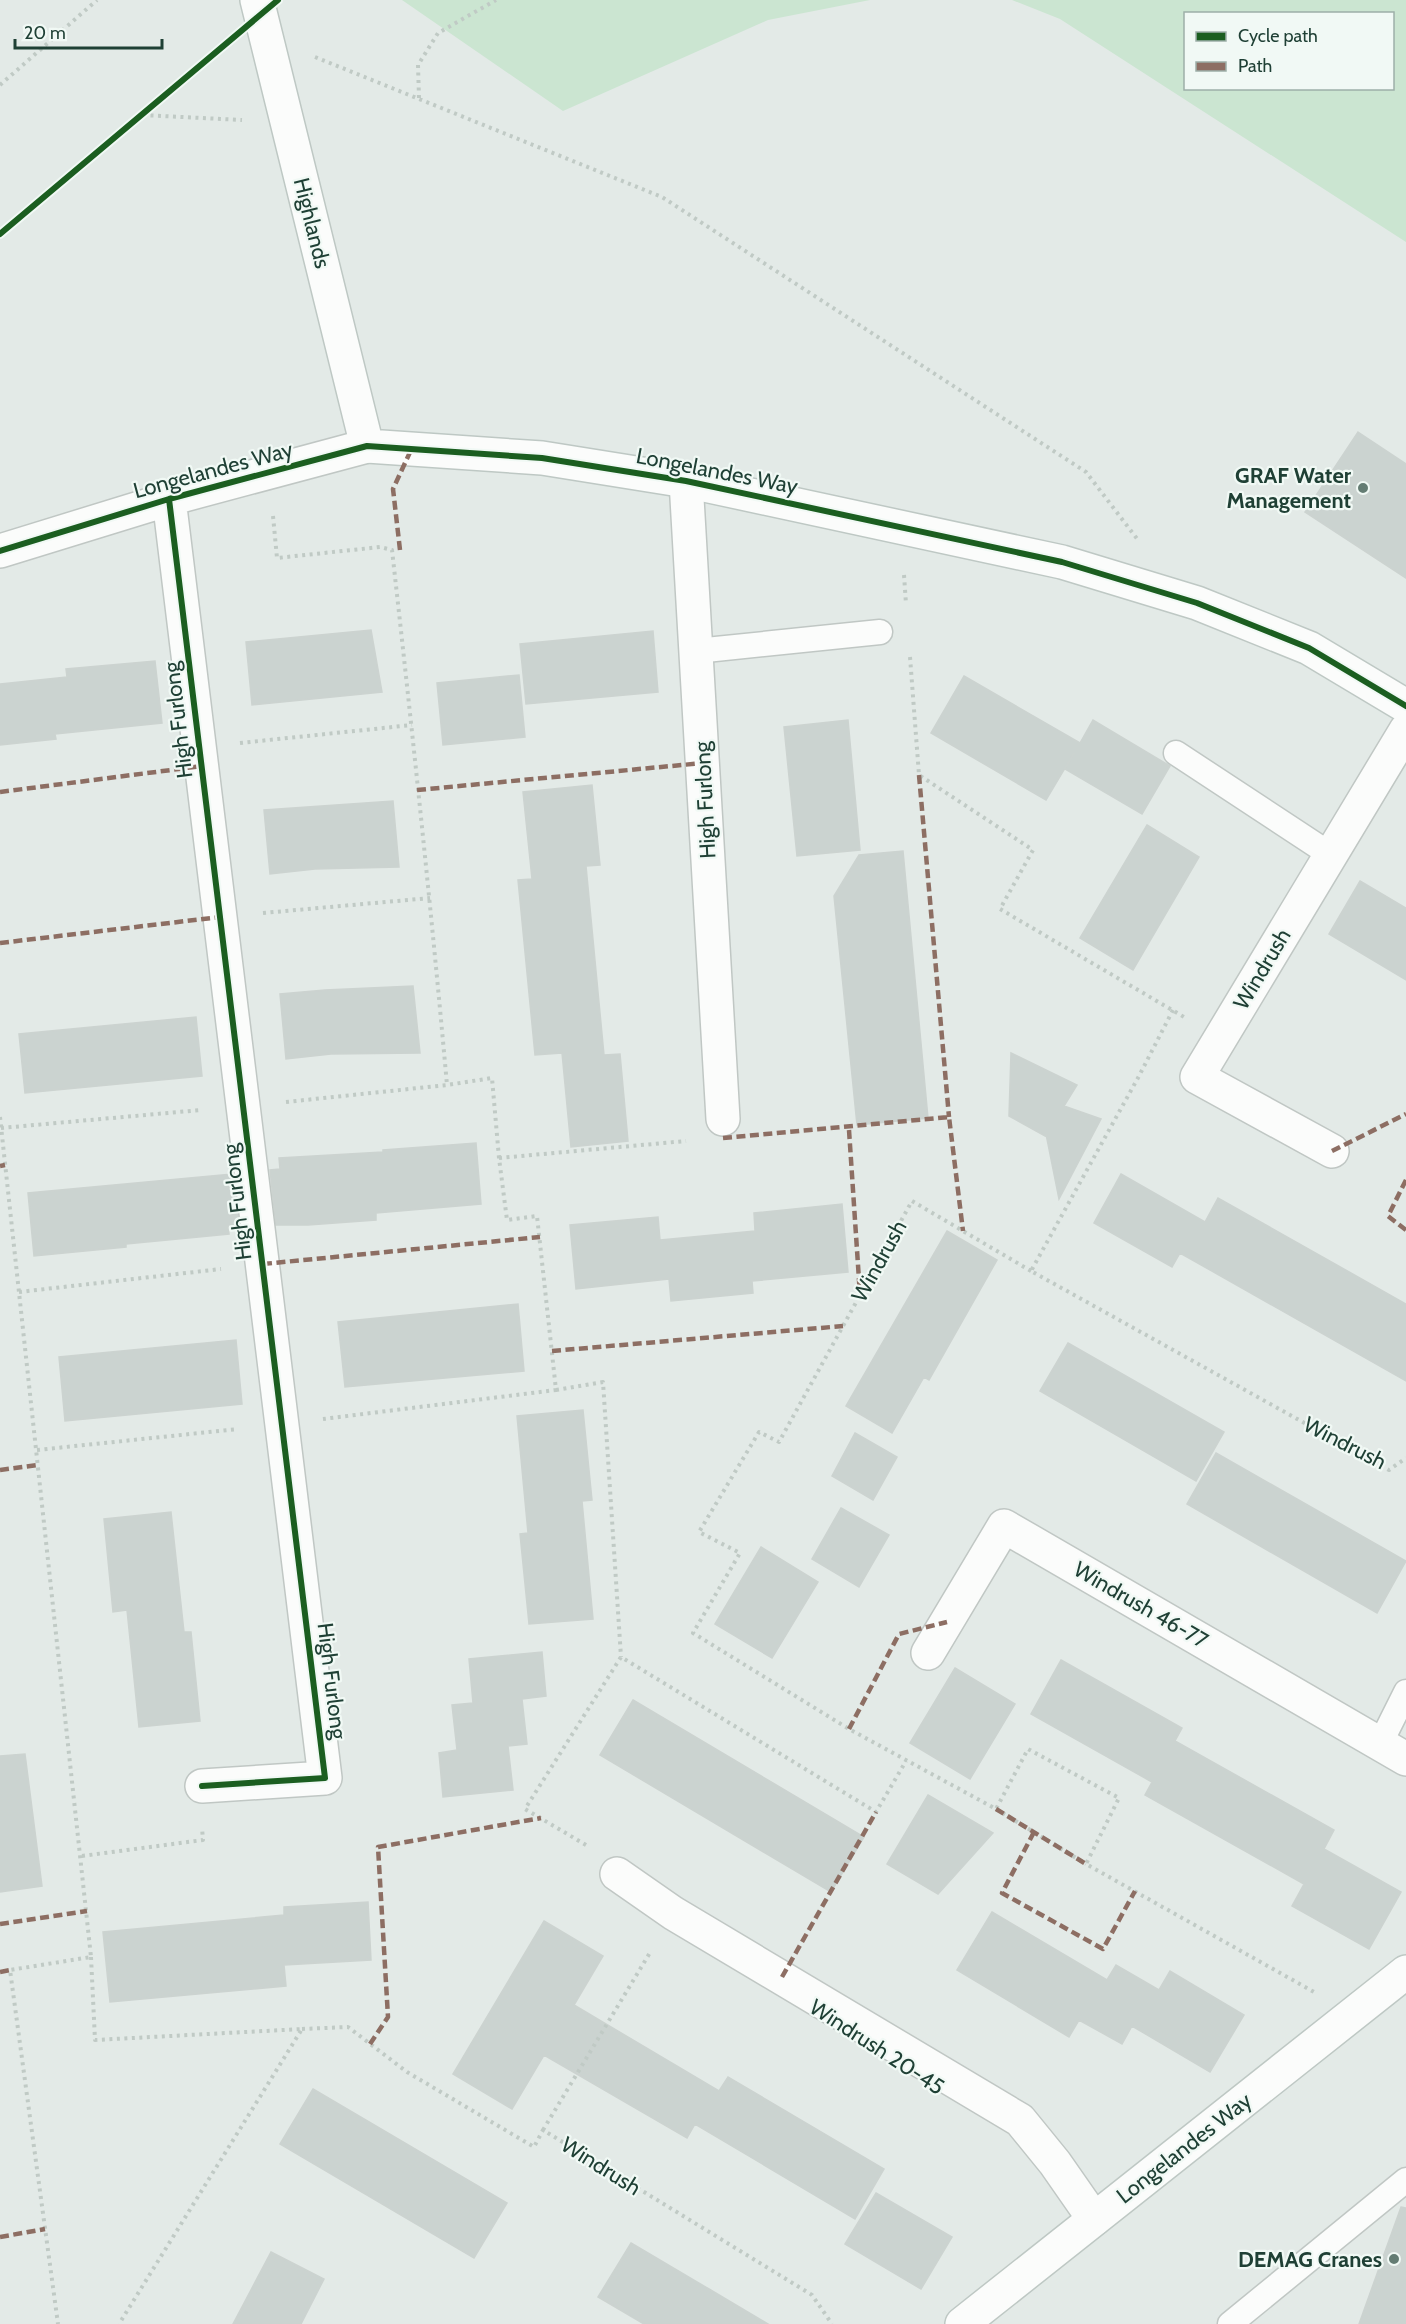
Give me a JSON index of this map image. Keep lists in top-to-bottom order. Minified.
{"streets":{"street":["Highlands","Longelandes Way","High Furlong","Windrush","Windrush 46-77","Windrush 20-45"]},"crossings":[["Highlands","Longelandes Way"],["Longelandes Way","High Furlong"],["Longelandes Way","Windrush 20-45"]],"places":["GRAF Water Management","DEMAG Cranes"],"legend":["Cycle path","Path"],"scale_bar":"20 m"}
